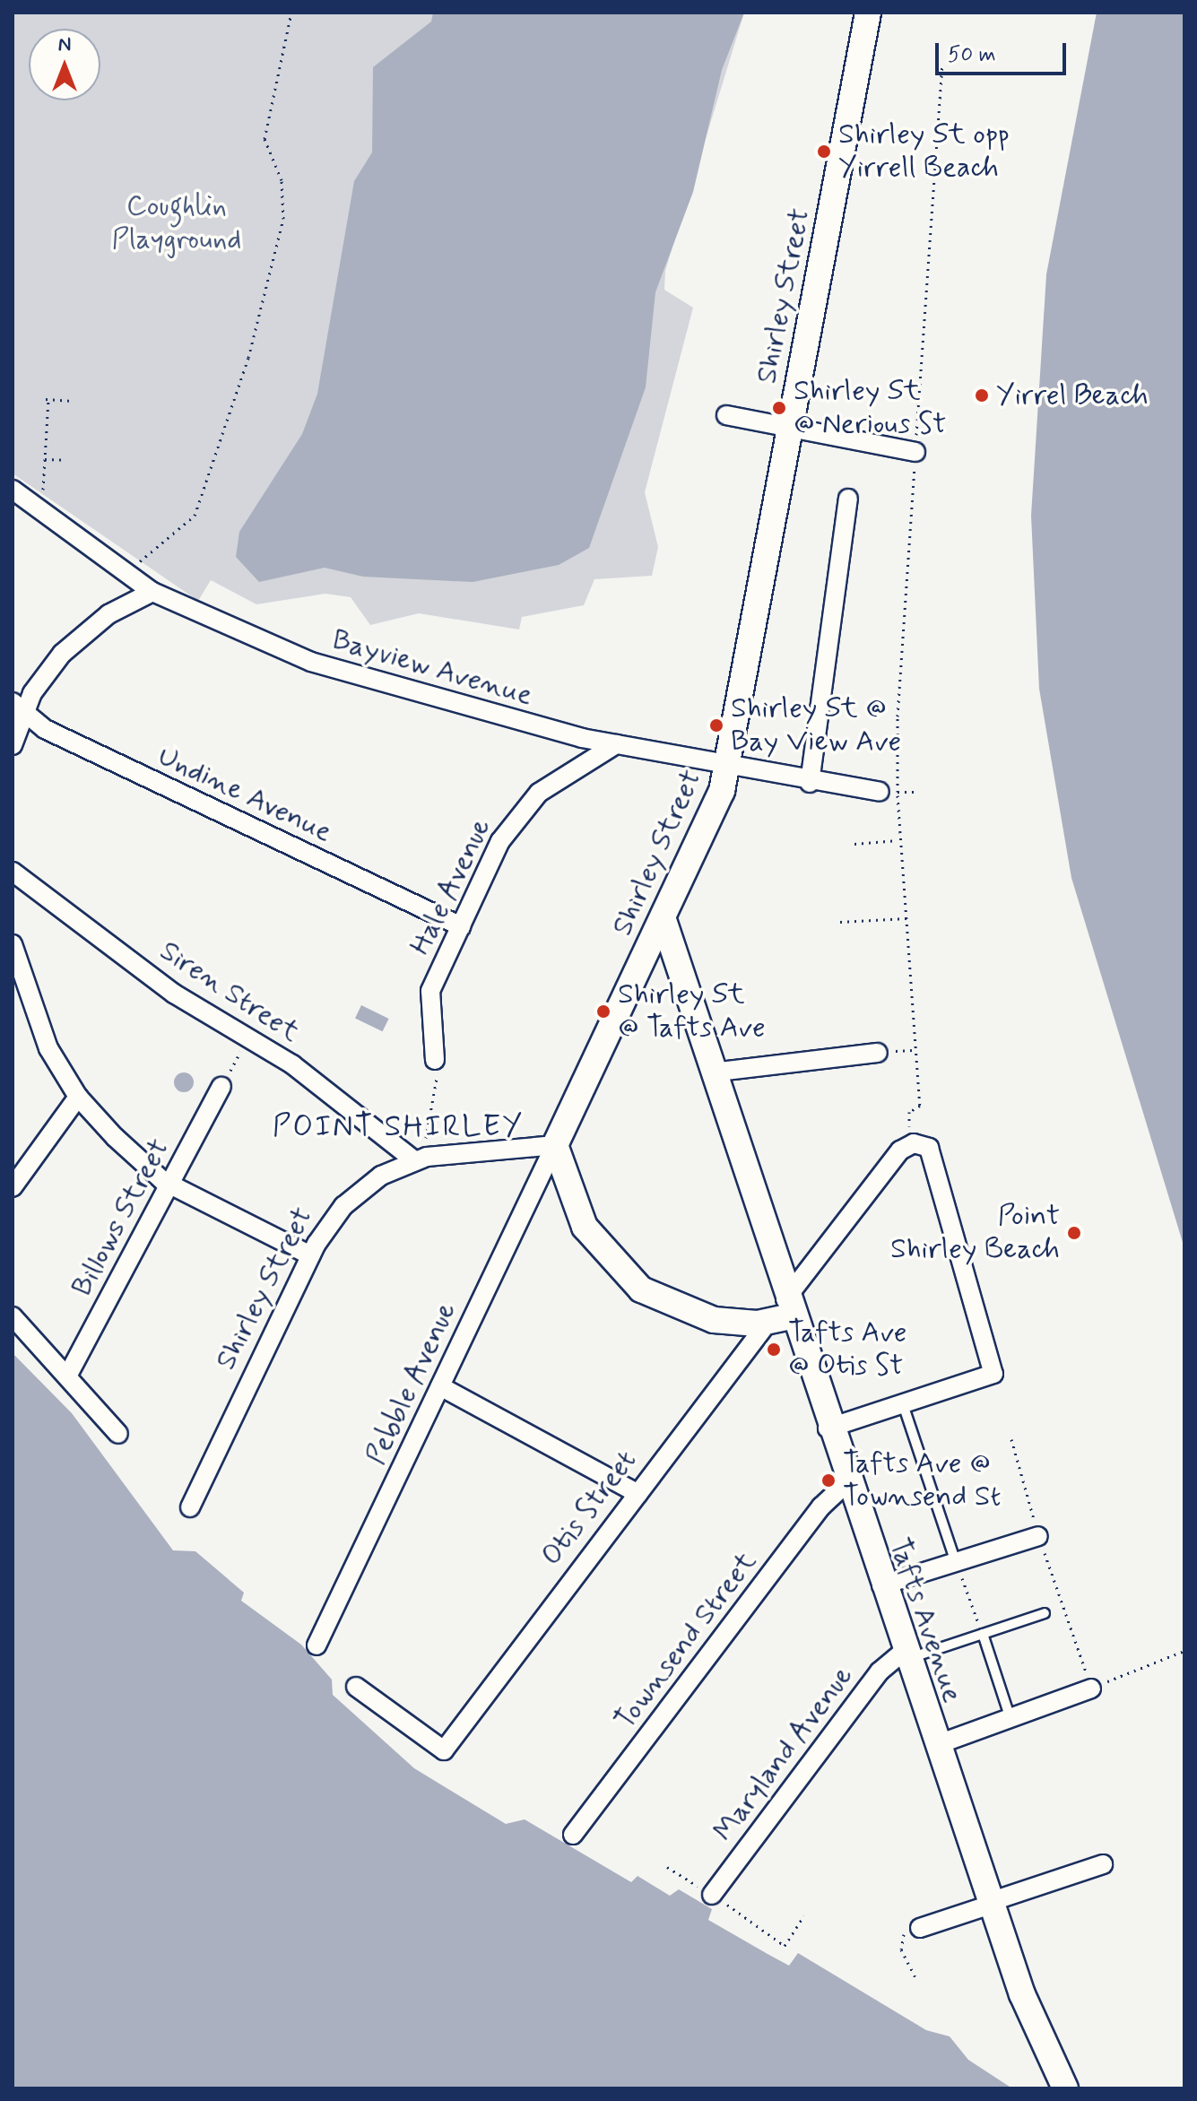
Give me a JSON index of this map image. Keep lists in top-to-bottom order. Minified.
{"streets":{"main road":["Shirley Street","Tafts Avenue"],"street":["Bayview Avenue","Undine Avenue","Hale Avenue","Siren Street","Billows Street","Pebble Avenue","Otis Street","Townsend Street","Maryland Avenue"]},"crossings":[["Shirley Street","Bayview Avenue"],["Shirley Street","Siren Street"],["Shirley Street","Pebble Avenue"],["Shirley Street","Tafts Avenue"],["Bayview Avenue","Hale Avenue"],["Undine Avenue","Hale Avenue"],["Otis Street","Tafts Avenue"],["Tafts Avenue","Townsend Street"],["Tafts Avenue","Maryland Avenue"]],"districts":["POINT SHIRLEY"],"parks":["Coughlin Playground"],"places":["Shirley St opp Yirrell Beach","Yirrel Beach","Shirley St @ Nerious St","Shirley St @ Bay View Ave","Shirley St @ Tafts Ave","Point Shirley Beach","Tafts Ave @ Otis St","Tafts Ave @ Townsend St"],"scale_bar":"50 m","north":"top"}
